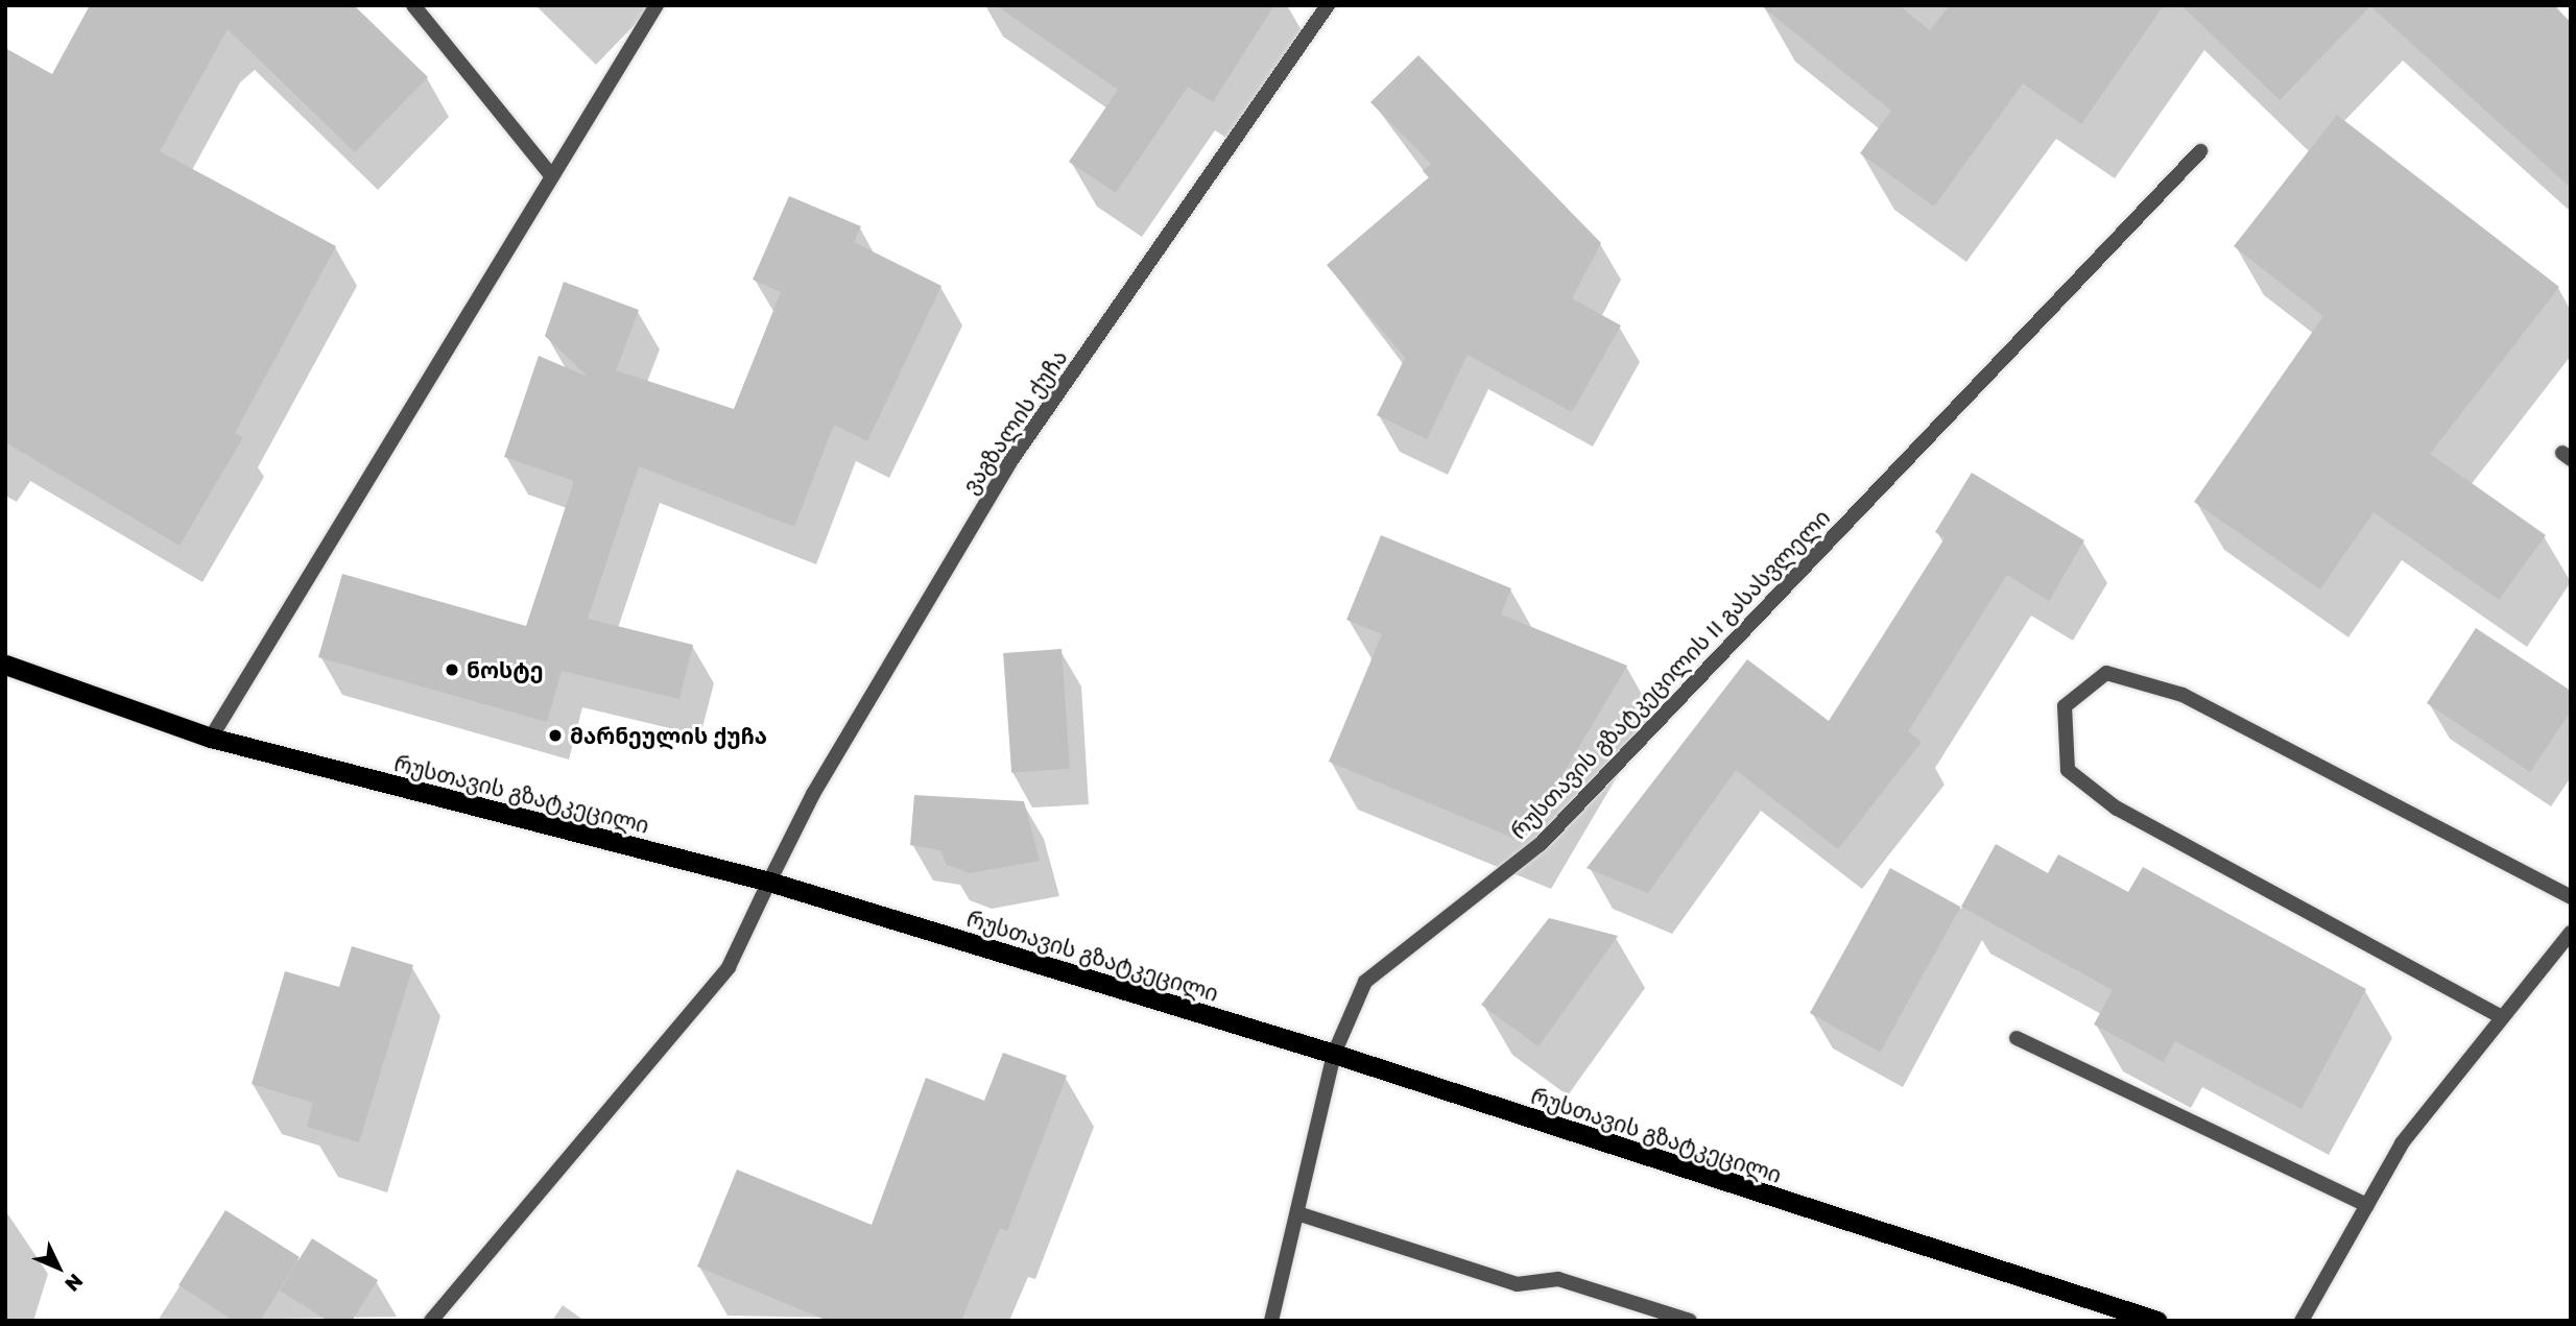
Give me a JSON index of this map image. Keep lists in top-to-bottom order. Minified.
{"streets":{"highway":["რუსთავის გზატკეცილი"],"street":["ვაგზალის ქუჩა","რუსთავის გზატკეცილის II გასასვლელი"]},"crossings":[["ვაგზალის ქუჩა","რუსთავის გზატკეცილი"],["რუსთავის გზატკეცილის II გასასვლელი","რუსთავის გზატკეცილი"]],"places":["ნოსტე","მარნეულის ქუჩა"],"north":"bottom right"}
